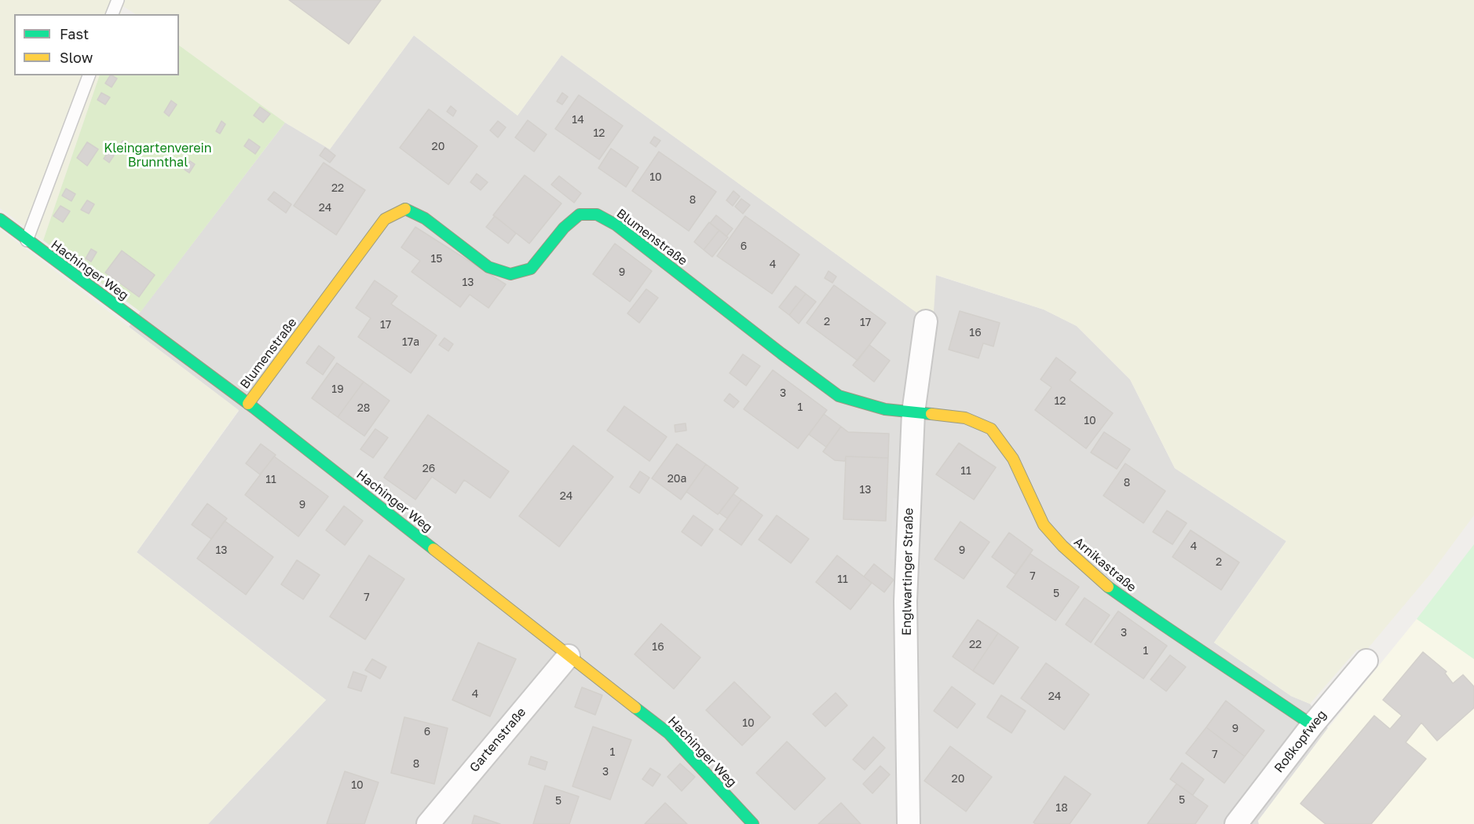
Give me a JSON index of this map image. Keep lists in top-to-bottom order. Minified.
{"streets":{"street":["Blumenstraße","Hachinger Weg","Arnikastraße","Englwartinger Straße","Gartenstraße","Roßkopfweg"]},"crossings":[["Blumenstraße","Hachinger Weg"],["Blumenstraße","Arnikastraße"],["Blumenstraße","Englwartinger Straße"],["Hachinger Weg","Gartenstraße"],["Arnikastraße","Englwartinger Straße"],["Arnikastraße","Roßkopfweg"]],"parks":["Kleingartenverein Brunnthal"],"house_numbers":["14","12","20","10","22","8","24","6","15","4","9","13","2","17","17","16","17a","19","3","12","1","28","10","26","11","20a","11","8","13","24","9","4","13","9","2","7","11","5","7","3","22","16","1","4","24","10","9","6","1","7","8","3","20","10","5","5","18"],"legend":["Fast","Slow"]}
